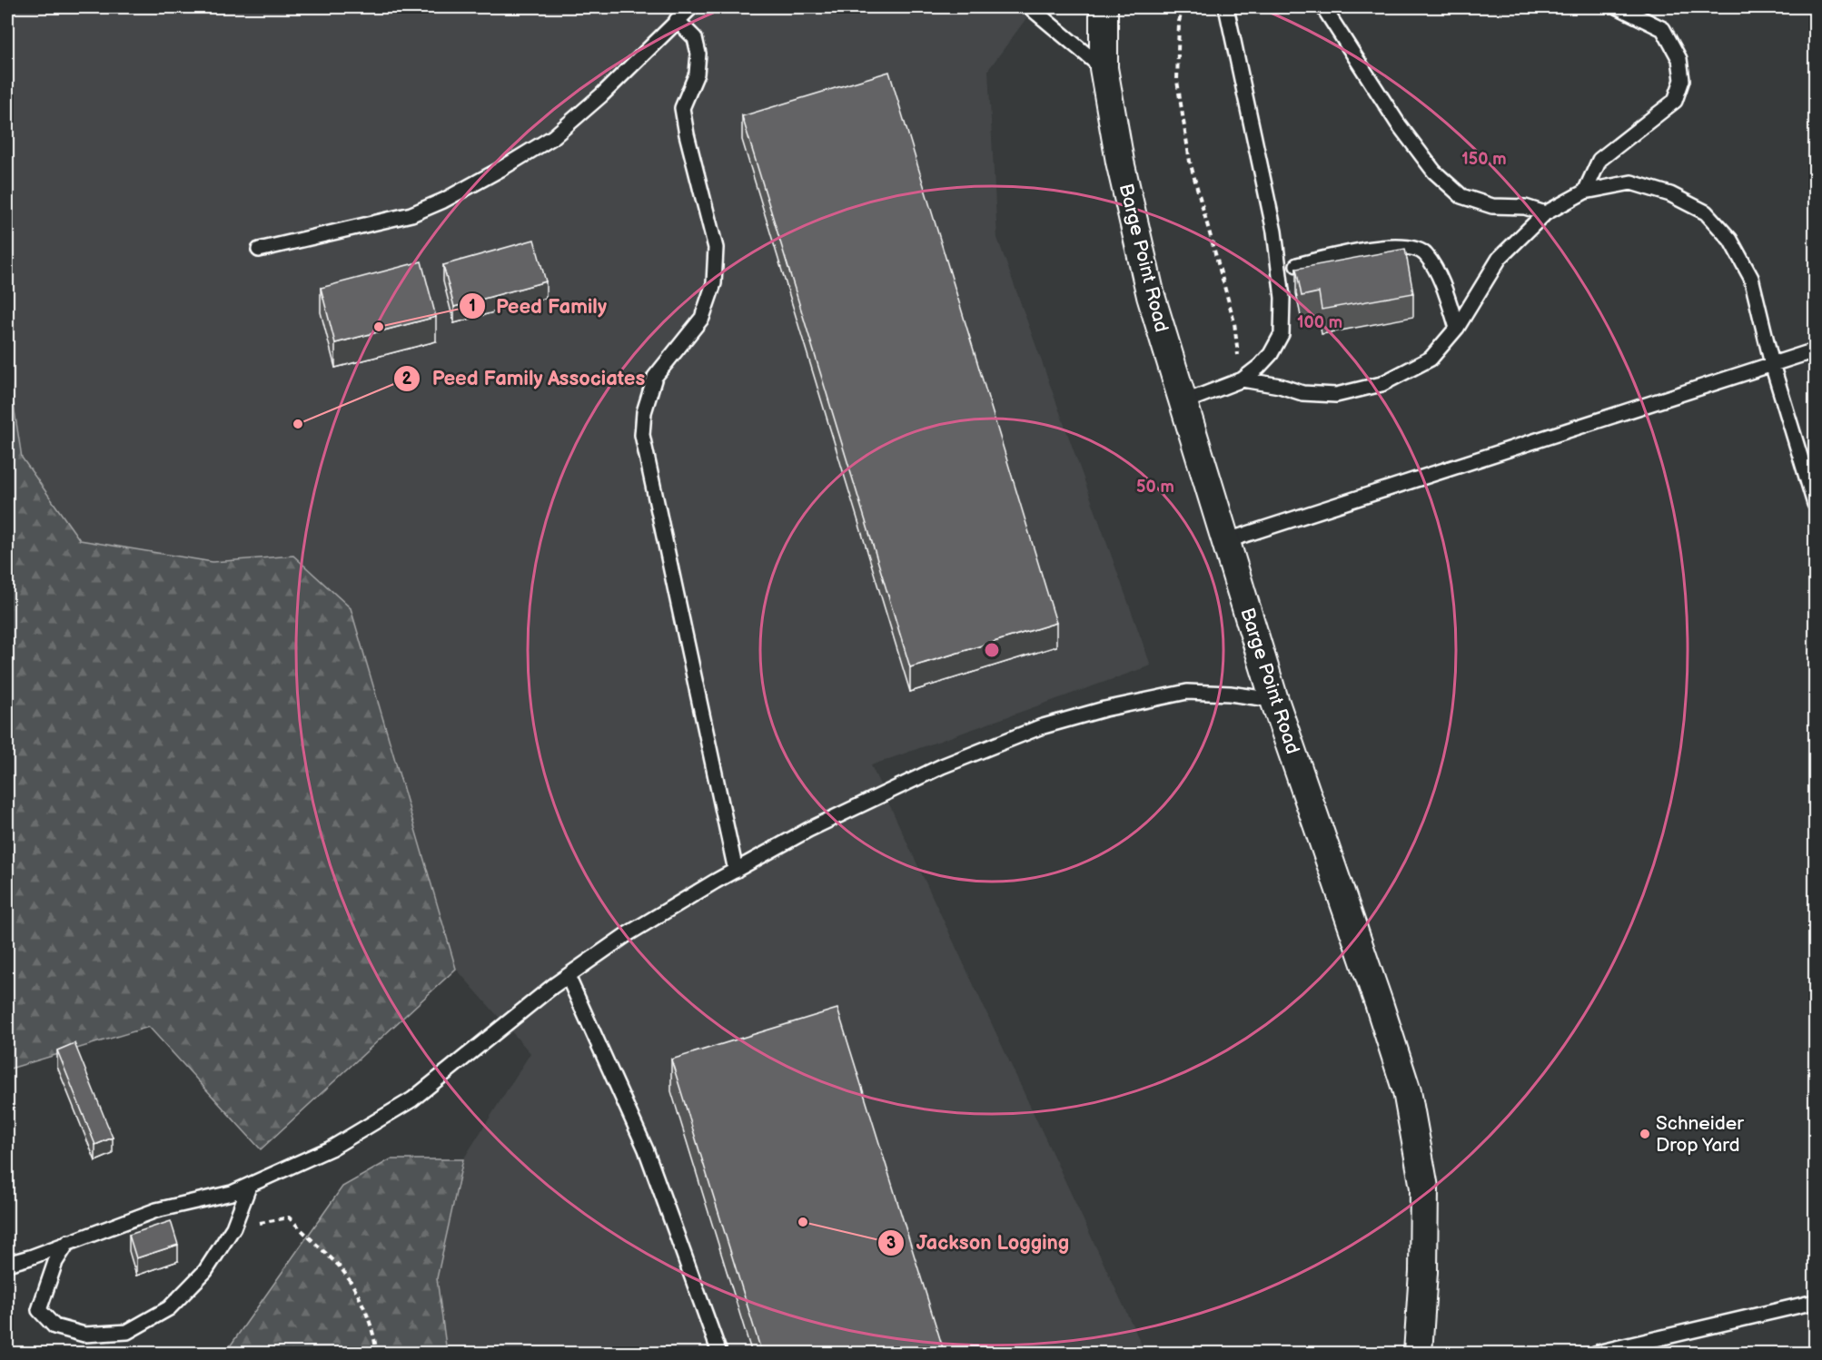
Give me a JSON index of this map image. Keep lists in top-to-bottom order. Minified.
{"streets":{"street":["Barge Point Road"]},"places":["Peed Family","Peed Family Associates","Schneider Drop Yard","Jackson Logging"],"rings":["150 m","100 m","50 m"]}
